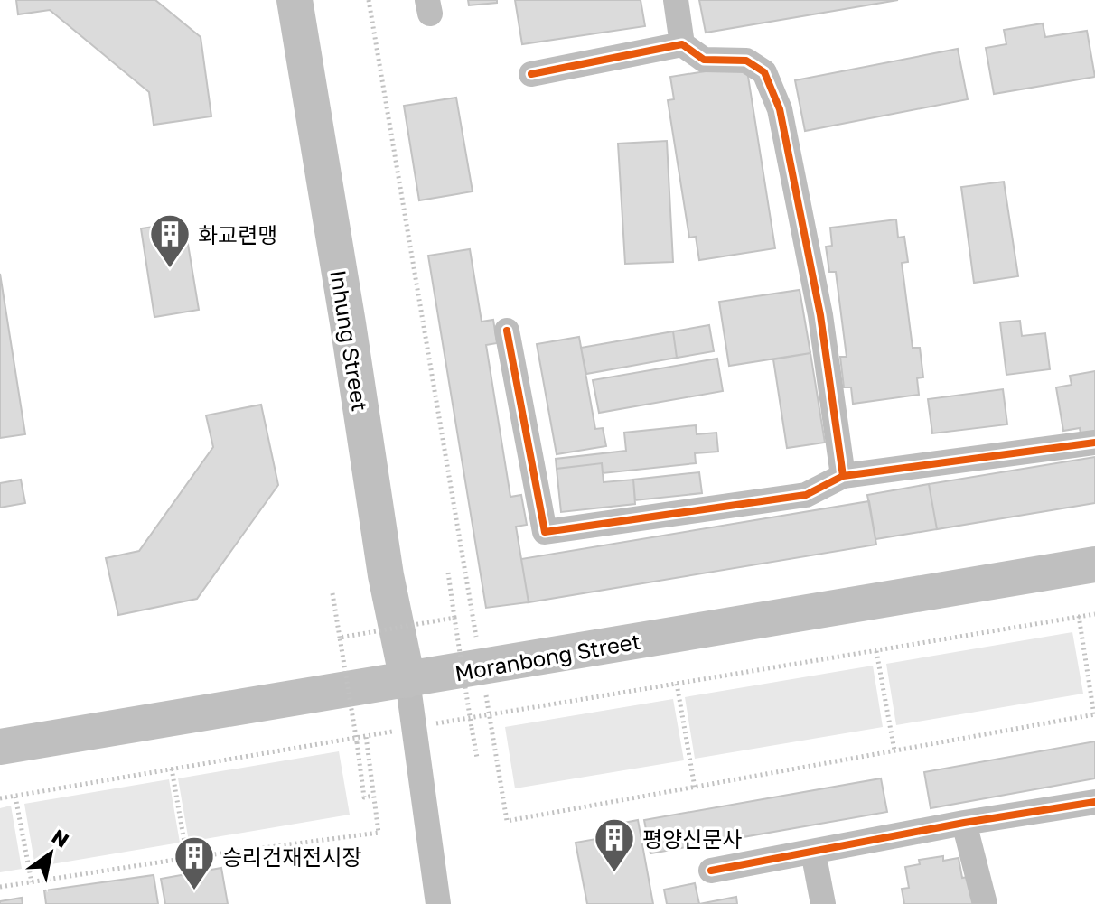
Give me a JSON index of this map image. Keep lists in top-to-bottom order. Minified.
{"streets":{"main road":["Inhung Street","Moranbong Street"]},"crossings":[["Inhung Street","Moranbong Street"]],"places":{"building":["화교련맹","평양신문사","승리건재전시장"]},"north":"top right"}
